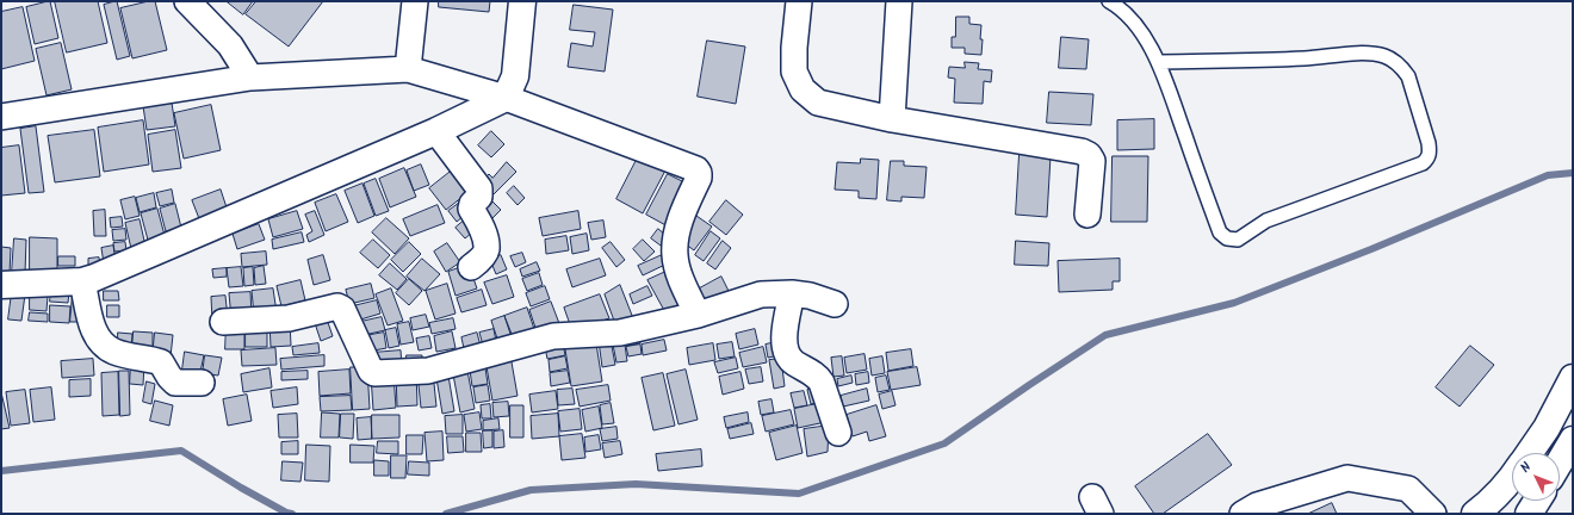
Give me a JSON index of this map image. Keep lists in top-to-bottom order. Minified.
{"north":"top left"}
